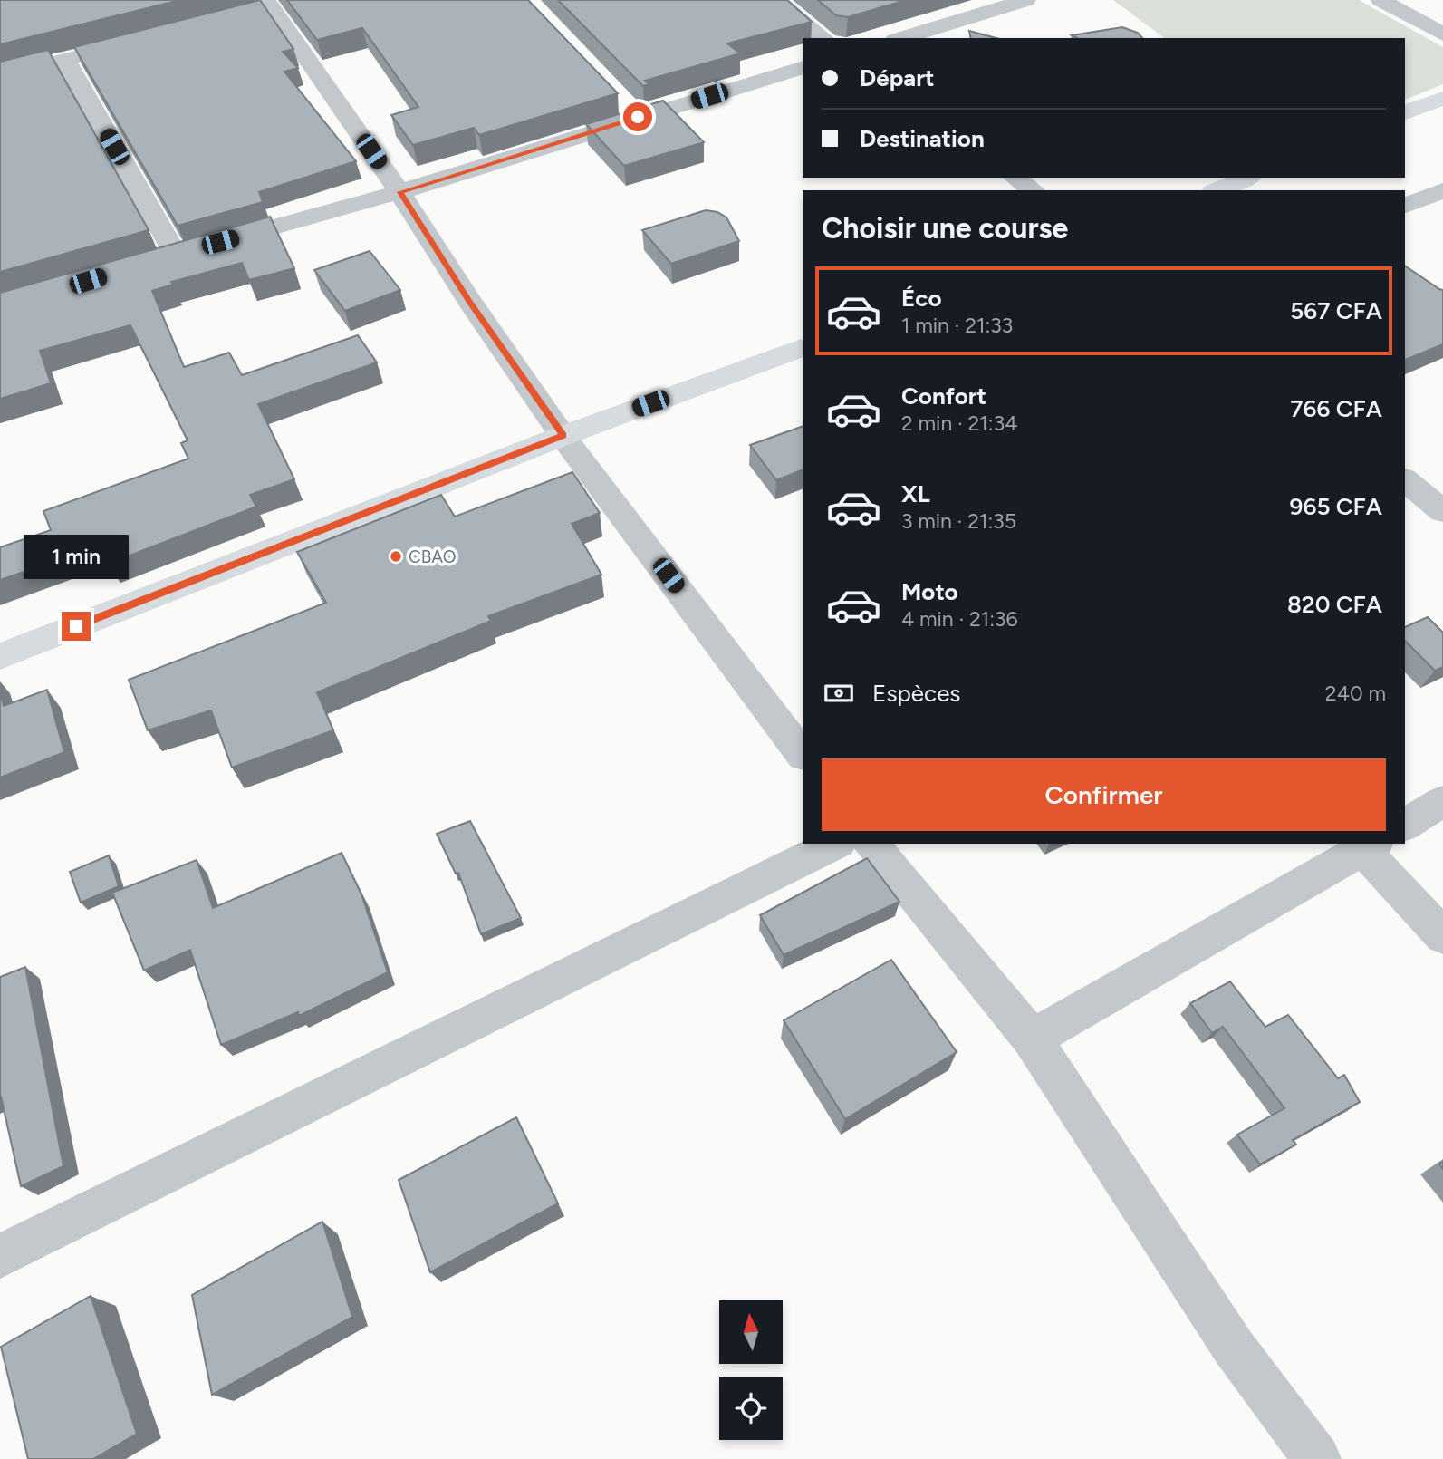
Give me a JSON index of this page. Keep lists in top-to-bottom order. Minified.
{"places":["CBAO"],"north":"top","page":{"banner":["Départ","Destination"],"heading":"Choisir une course","list":[{"name":"Éco","note":"1 min · 21:33","value":"567 CFA"},{"name":"Confort","note":"2 min · 21:34","value":"766 CFA"},{"name":"XL","note":"3 min · 21:35","value":"965 CFA"},{"name":"Moto","note":"4 min · 21:36","value":"820 CFA"}],"bubble":"1 min","pay":["Espèces","240 m"],"buttons":"Confirmer"}}
